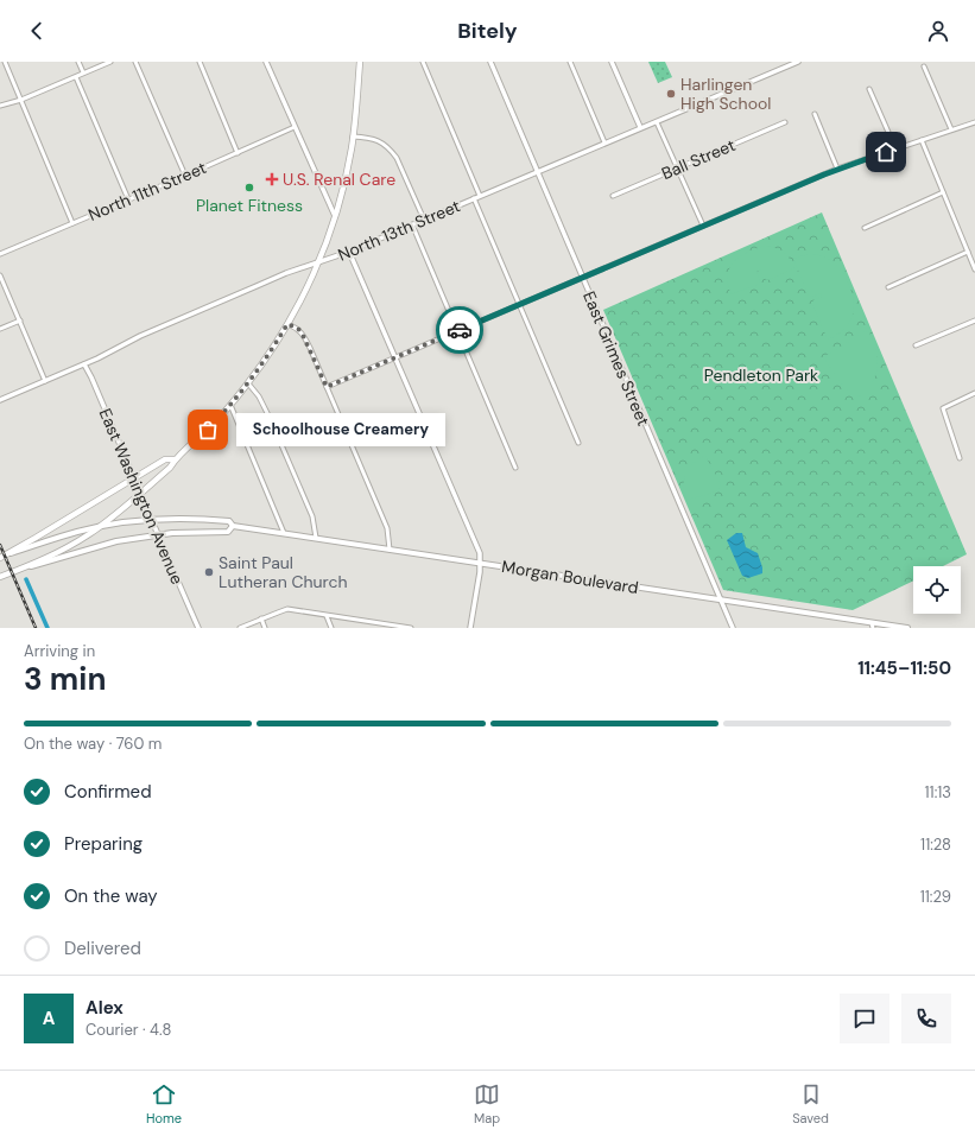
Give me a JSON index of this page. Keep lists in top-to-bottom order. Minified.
{"streets":{"main road":["Morgan Boulevard"],"street":["Ball Street","North 11th Street","North 13th Street","East Grimes Street","East Washington Avenue"]},"crossings":[["North 13th Street","East Grimes Street"],["North 13th Street","East Washington Avenue"],["East Grimes Street","Morgan Boulevard"],["East Washington Avenue","Morgan Boulevard"]],"parks":["Pendleton Park"],"places":{"other":["Harlingen High School","Planet Fitness","Schoolhouse Creamery","Saint Paul Lutheran Church"],"health":["U.S. Renal Care"]},"page":{"header":"Bitely","bubble":"Schoolhouse Creamery","heading":["3 min","Arriving in","11:45–11:50"],"panel":["Alex","Courier · 4.8"],"bar":"On the way · 760 m","list":[["Confirmed","11:13"],["Preparing","11:28"],["On the way","11:29"],"Delivered"],"round":"A","tabs":["Home","Map","Saved"]}}
